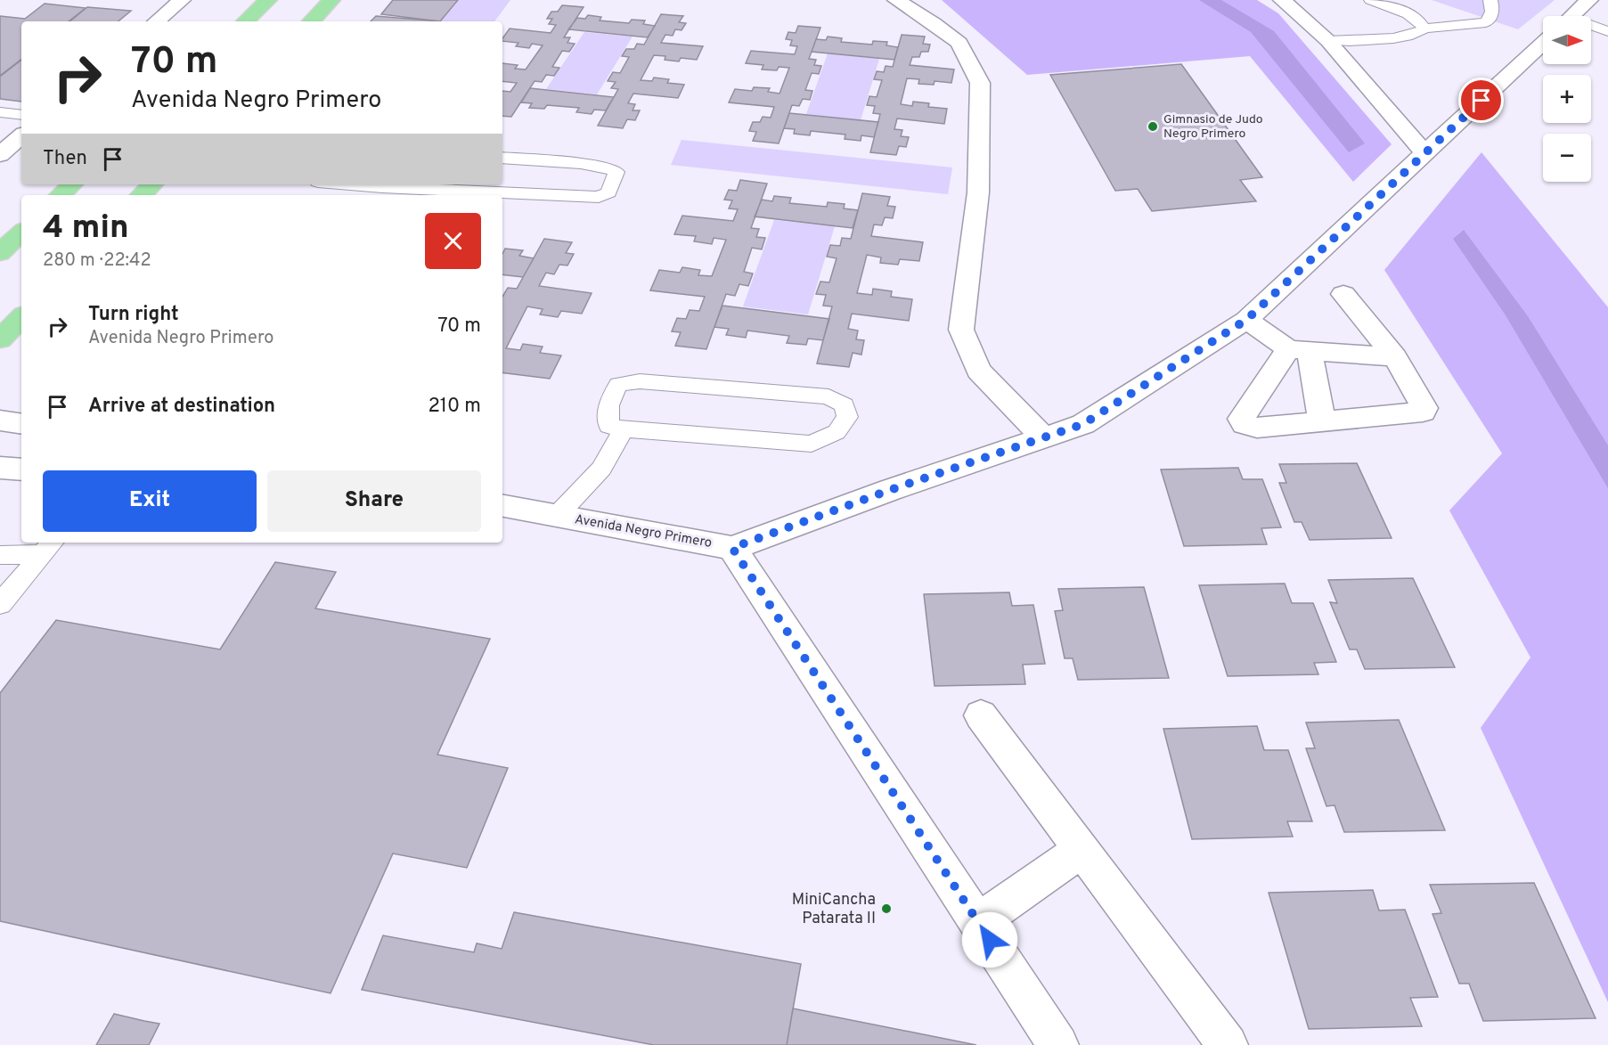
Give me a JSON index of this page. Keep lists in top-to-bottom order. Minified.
{"streets":{"street":["Avenida Negro Primero"]},"places":["Gimnasio de Judo Negro Primero","MiniCancha Patarata II"],"north":"right","page":{"map_buttons":["+","−"],"turn":["70 m","Avenida Negro Primero"],"then":"Then","heading":["4 min","280 m · 22:42"],"list":[{"name":"Turn right","note":"Avenida Negro Primero","value":"70 m"},{"name":"Arrive at destination","value":"210 m"}],"buttons":["Exit","Share"]}}
